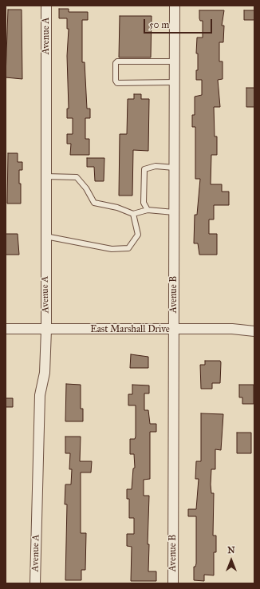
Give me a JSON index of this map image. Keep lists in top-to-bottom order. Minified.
{"streets":{"street":["Avenue A","Avenue B","East Marshall Drive"]},"crossings":[["Avenue A","East Marshall Drive"],["Avenue B","East Marshall Drive"]],"scale_bar":"50 m","north":"top"}
